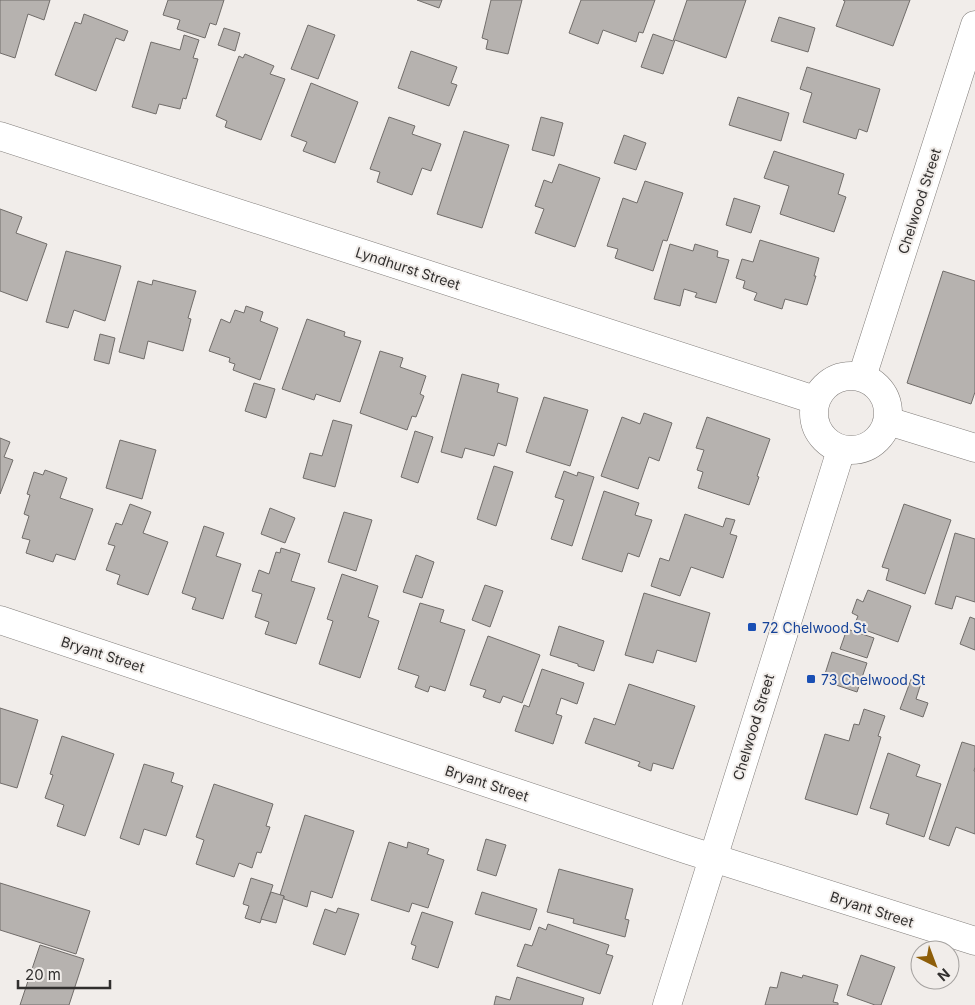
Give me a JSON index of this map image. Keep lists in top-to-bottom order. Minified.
{"streets":{"street":["Chelwood Street","Lyndhurst Street","Bryant Street"]},"crossings":[["Chelwood Street","Lyndhurst Street"],["Chelwood Street","Bryant Street"]],"places":{"transit":["72 Chelwood St","73 Chelwood St"]},"scale_bar":"20 m","north":"bottom right"}
